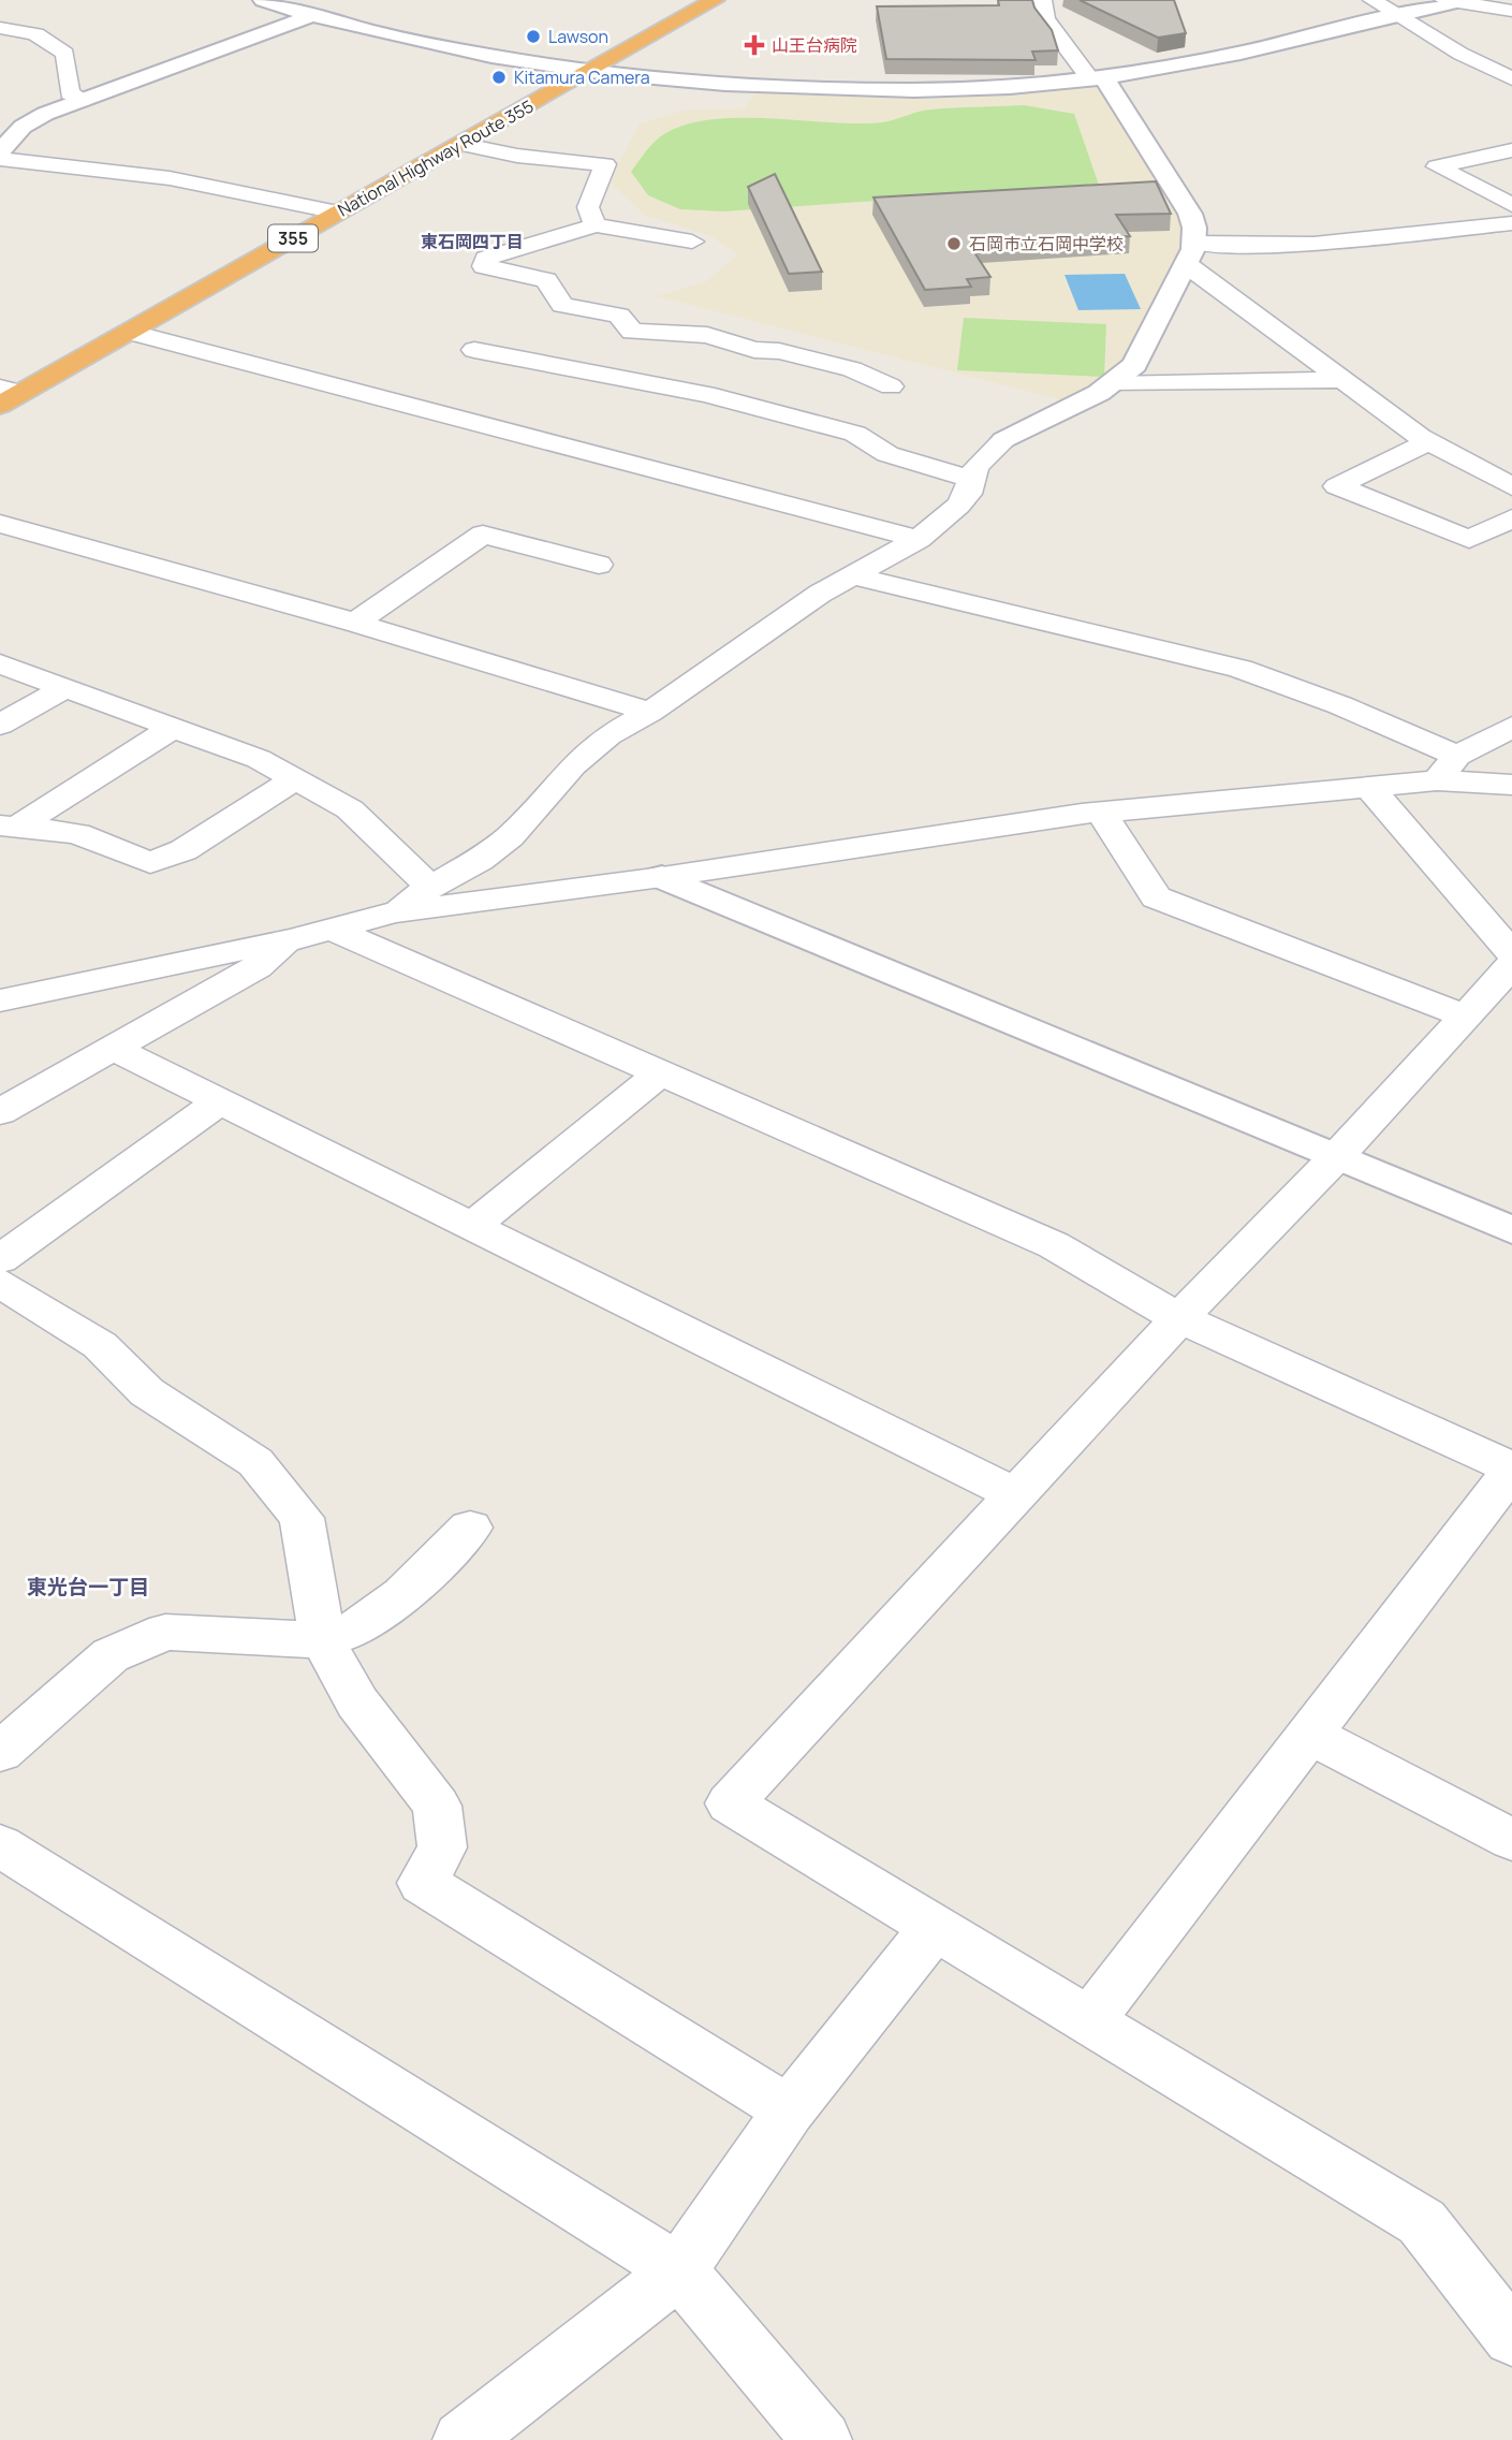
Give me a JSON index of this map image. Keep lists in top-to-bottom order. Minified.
{"streets":{"highway":["National Highway Route 355","355"]},"districts":["東石岡四丁目","東光台一丁目"],"places":{"other":["Lawson","Kitamura Camera","石岡市立石岡中学校"],"health":["山王台病院"]}}
